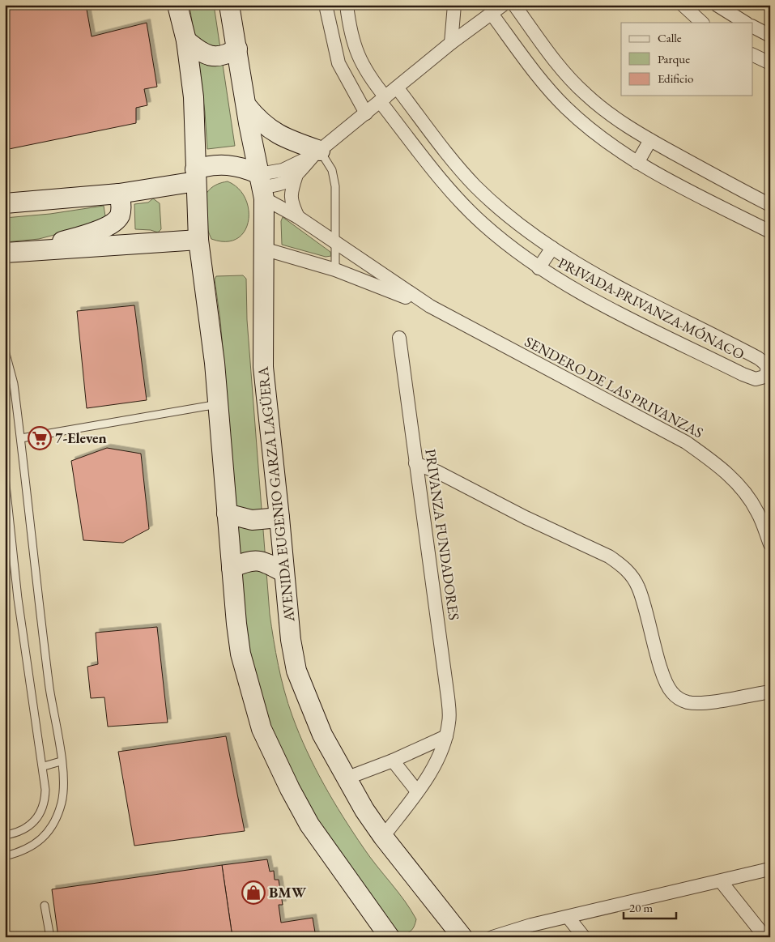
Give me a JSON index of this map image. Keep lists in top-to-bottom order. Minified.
{"streets":{"main road":["AVENIDA EUGENIO GARZA LAGÜERA"],"street":["PRIVADA PRIVANZA MÓNACO","SENDERO DE LAS PRIVANZAS","PRIVANZA FUNDADORES"]},"crossings":[["SENDERO DE LAS PRIVANZAS","AVENIDA EUGENIO GARZA LAGÜERA"],["AVENIDA EUGENIO GARZA LAGÜERA","PRIVANZA FUNDADORES"]],"places":{"supermarket":["7-Eleven"],"shop":["BMW"]},"legend":["Calle","Parque","Edificio"],"scale_bar":"20 m"}
